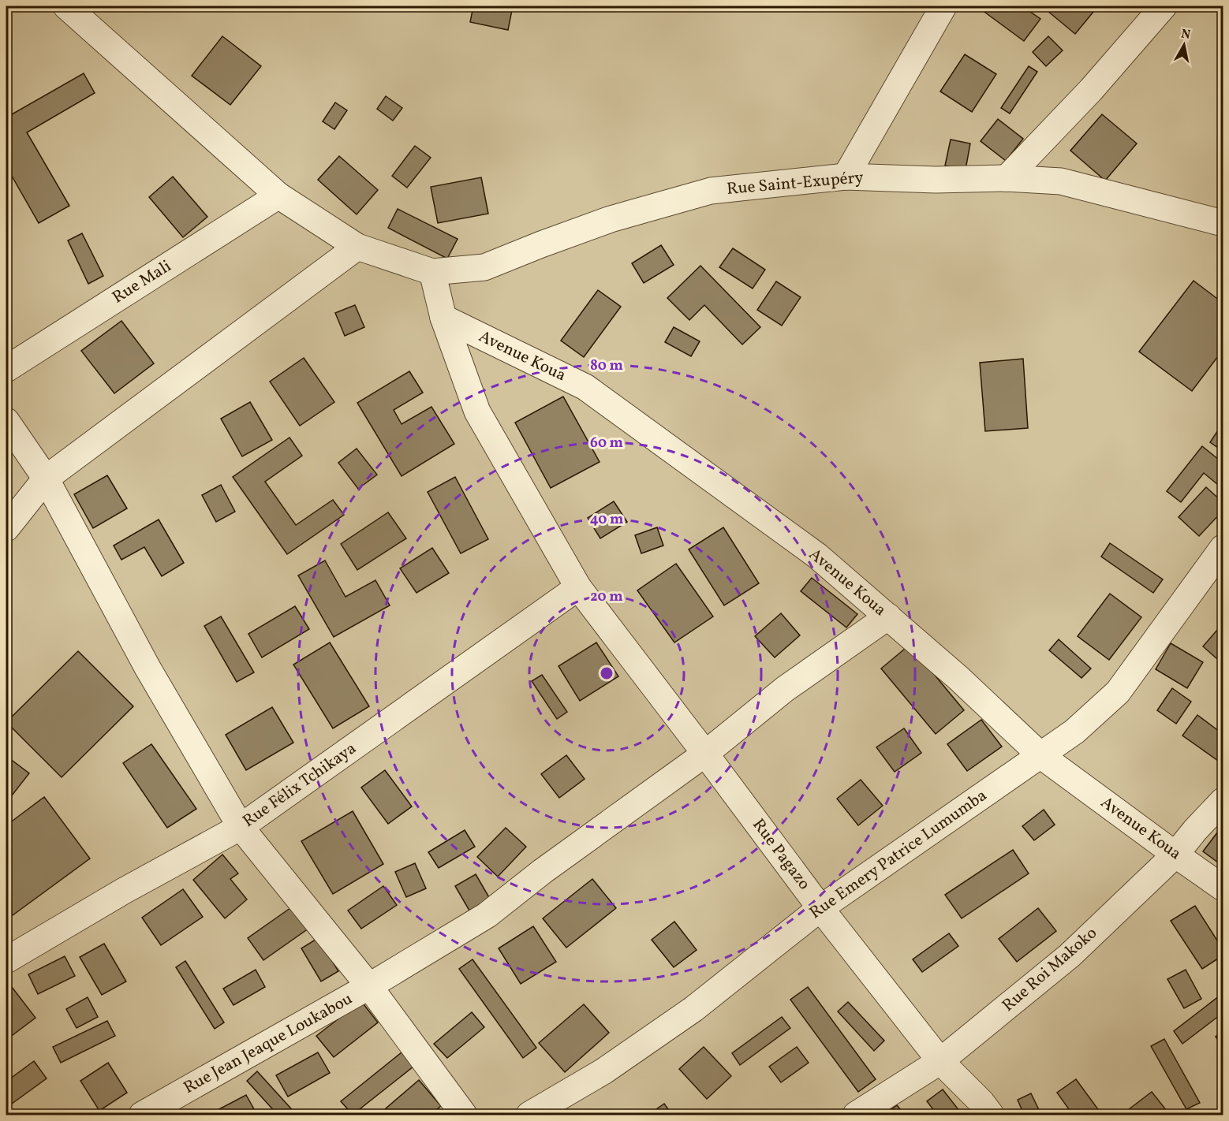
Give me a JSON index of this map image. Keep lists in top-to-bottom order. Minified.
{"streets":{"street":["Rue Saint-Exupéry","Rue Mali","Avenue Koua","Rue Félix Tchikaya","Rue Pagazo","Rue Emery Patrice Lumumba","Rue Roi Makoko","Rue Jean Jeaque Loukabou"]},"crossings":[["Rue Saint-Exupéry","Rue Pagazo"],["Avenue Koua","Rue Pagazo"],["Avenue Koua","Rue Emery Patrice Lumumba"],["Avenue Koua","Rue Roi Makoko"],["Avenue Koua","Rue Jean Jeaque Loukabou"],["Rue Félix Tchikaya","Rue Pagazo"],["Rue Pagazo","Rue Emery Patrice Lumumba"],["Rue Pagazo","Rue Roi Makoko"],["Rue Pagazo","Rue Jean Jeaque Loukabou"]],"north":"top","rings":["80 m","60 m","40 m","20 m"]}
